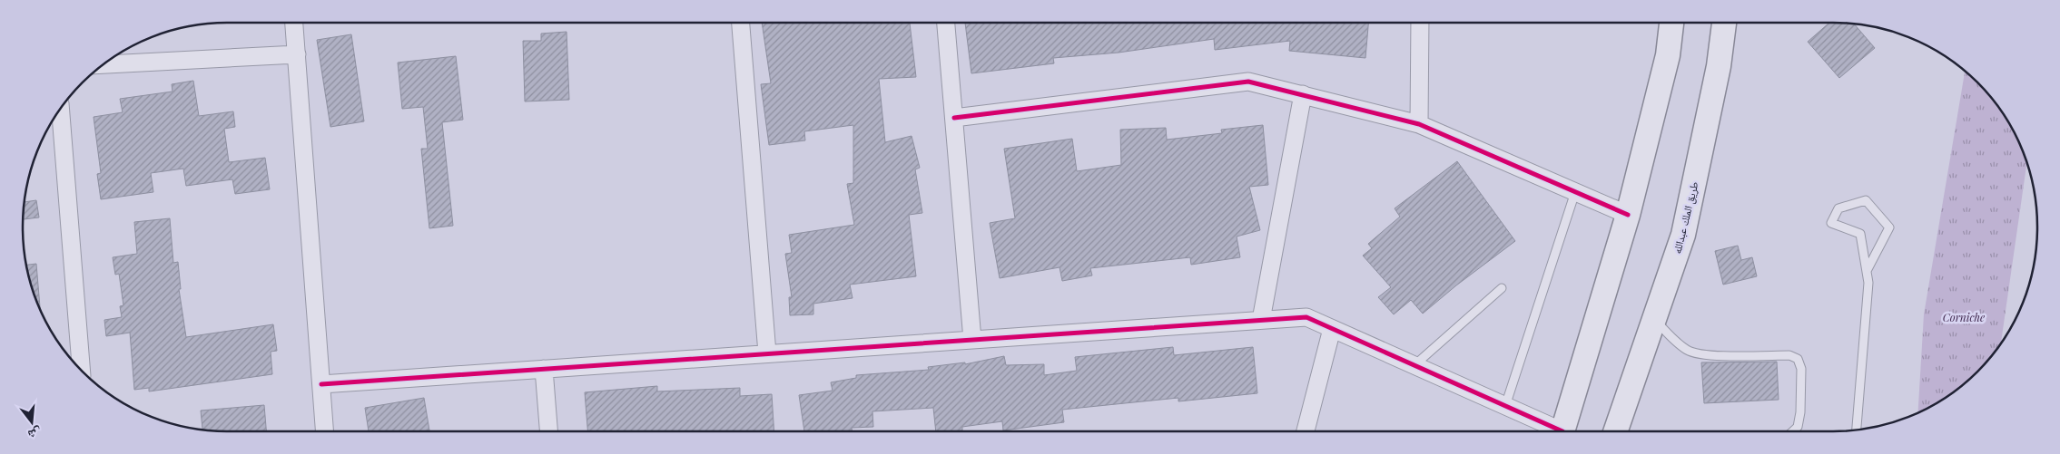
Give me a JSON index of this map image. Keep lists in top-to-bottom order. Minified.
{"streets":{"street":["طريق الملك عبدالله"]},"parks":["Corniche"],"north":"bottom"}
